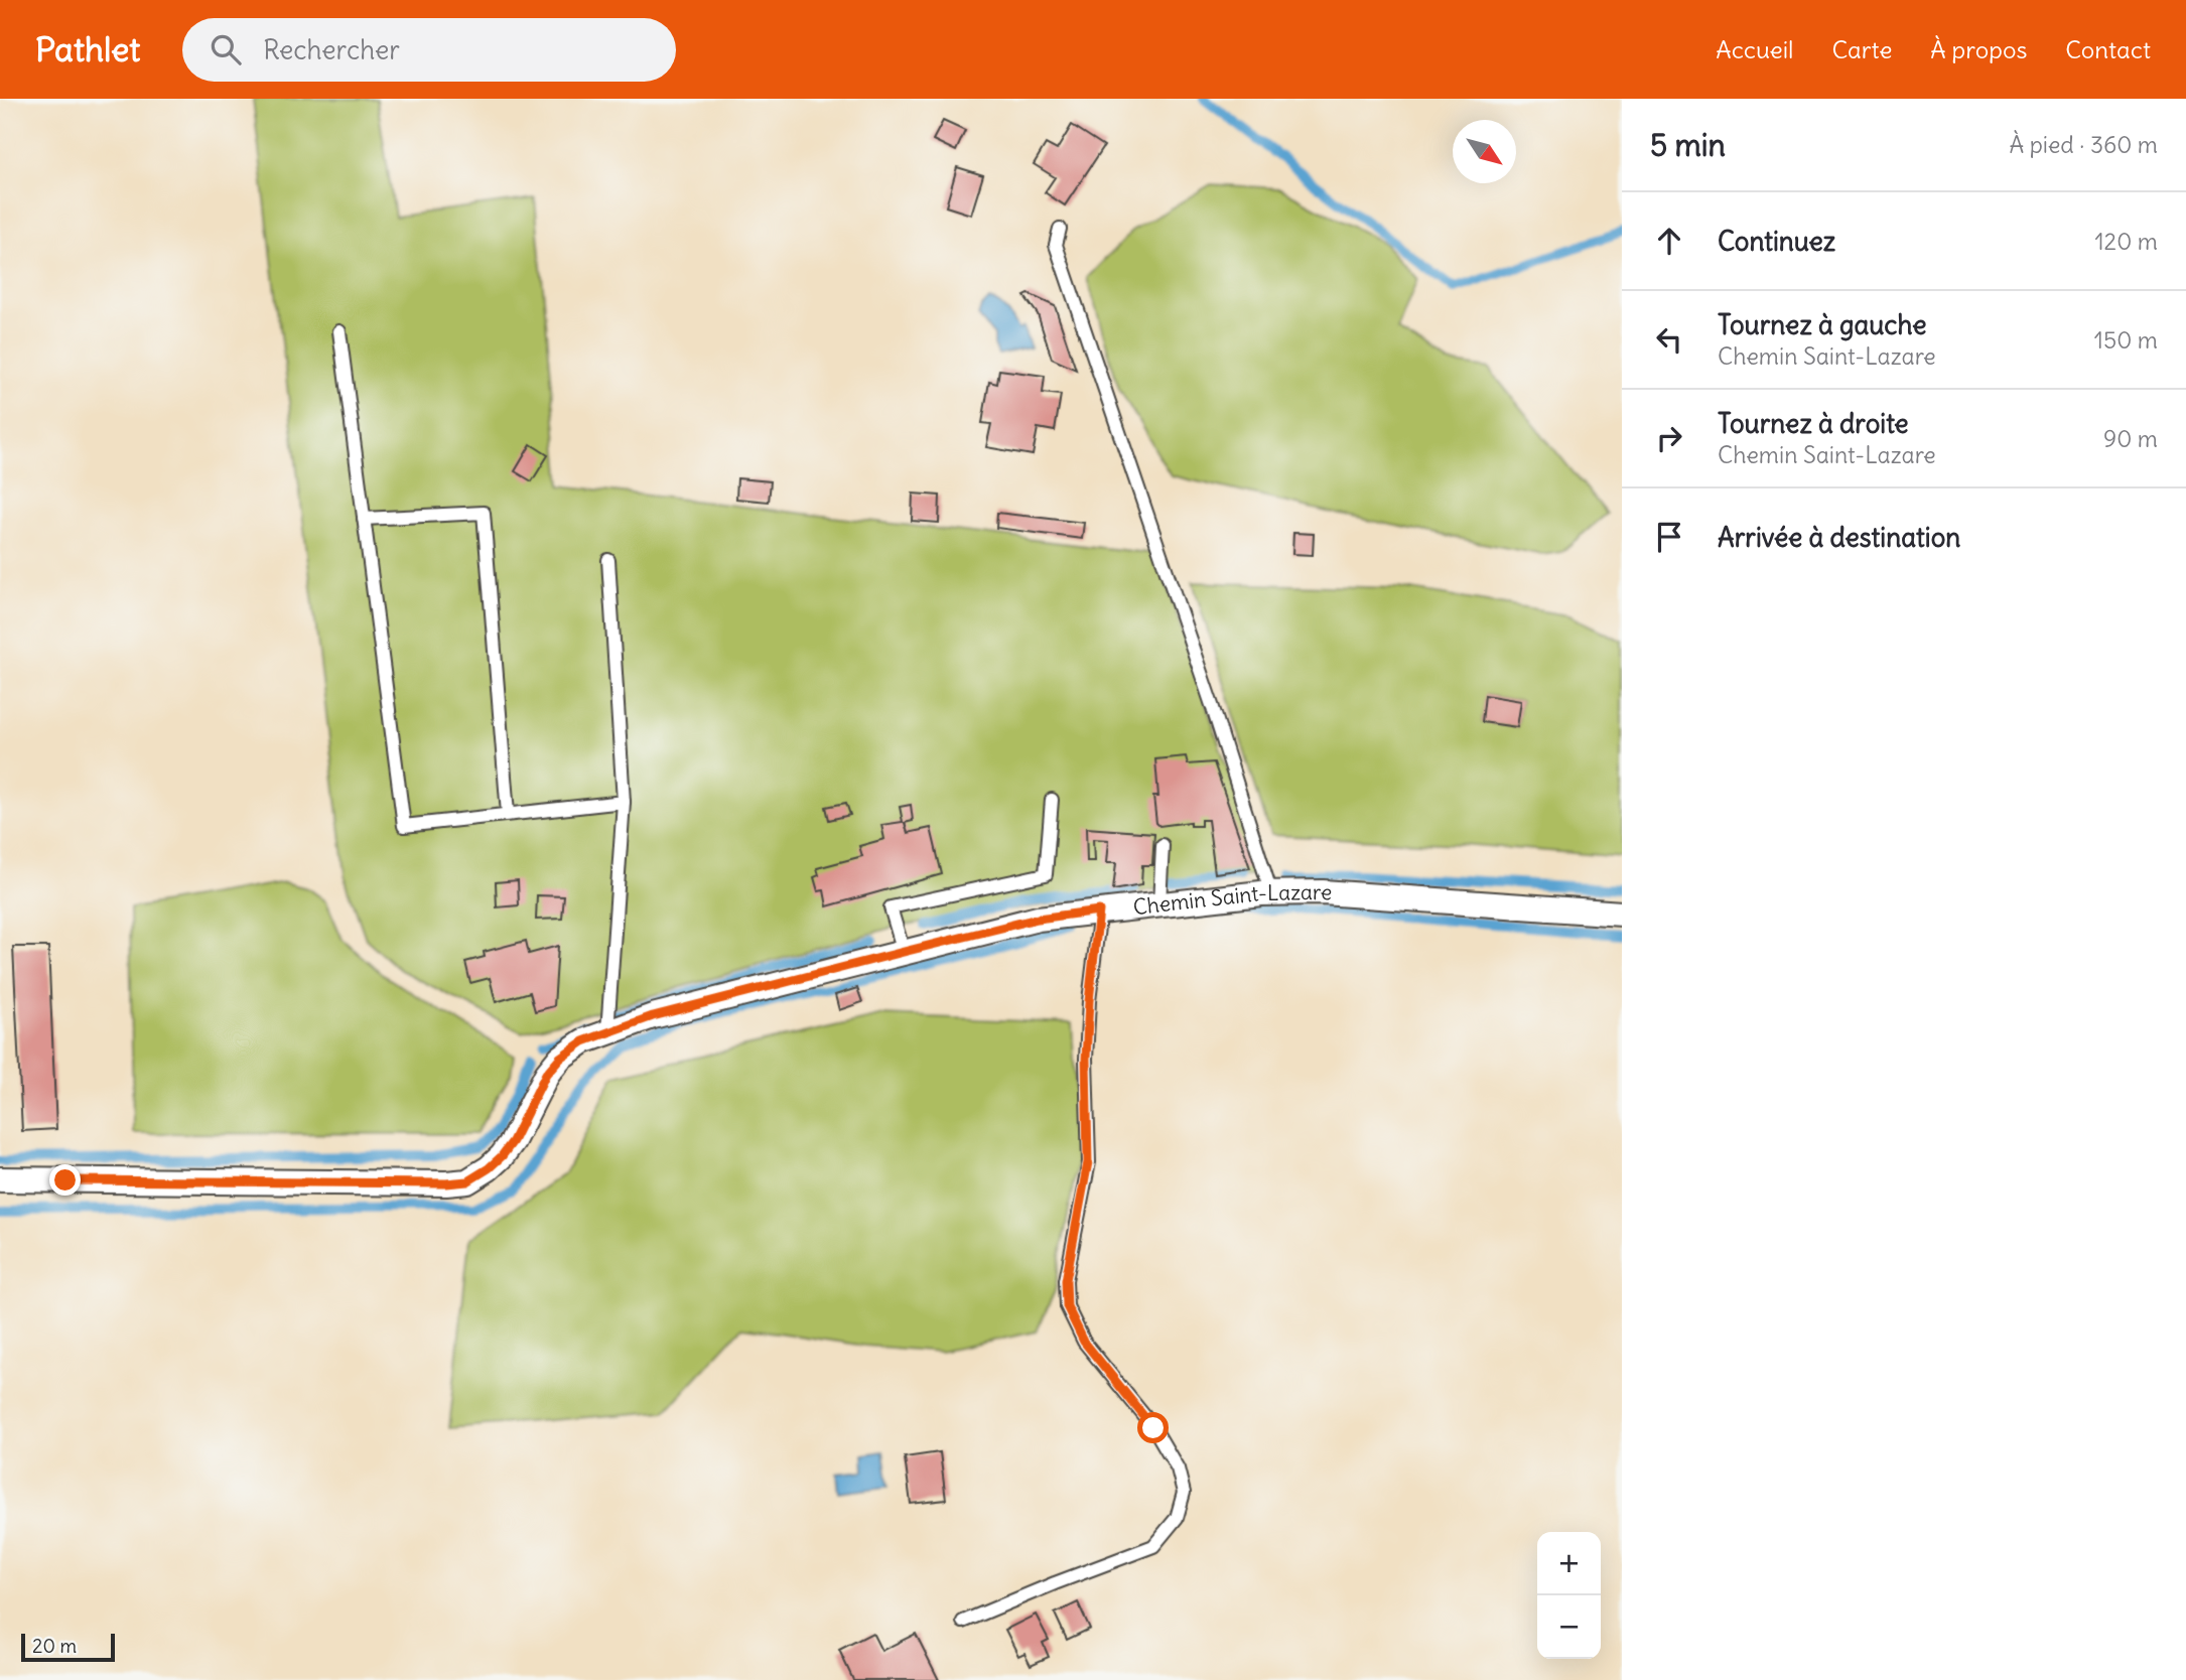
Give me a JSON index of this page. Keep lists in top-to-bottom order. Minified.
{"streets":{"street":["Chemin Saint-Lazare"]},"scale_bar":"20 m","north":"bottom right","page":{"header":"Pathlet","search":"Rechercher","nav":["Accueil","Carte","À propos","Contact"],"heading":["5 min","À pied · 360 m"],"list":[["Continuez","120 m"],["Tournez à gauche","Chemin Saint-Lazare","150 m"],["Tournez à droite","Chemin Saint-Lazare","90 m"],"Arrivée à destination"],"map_buttons":["+","−"],"scale":"20 m"}}
